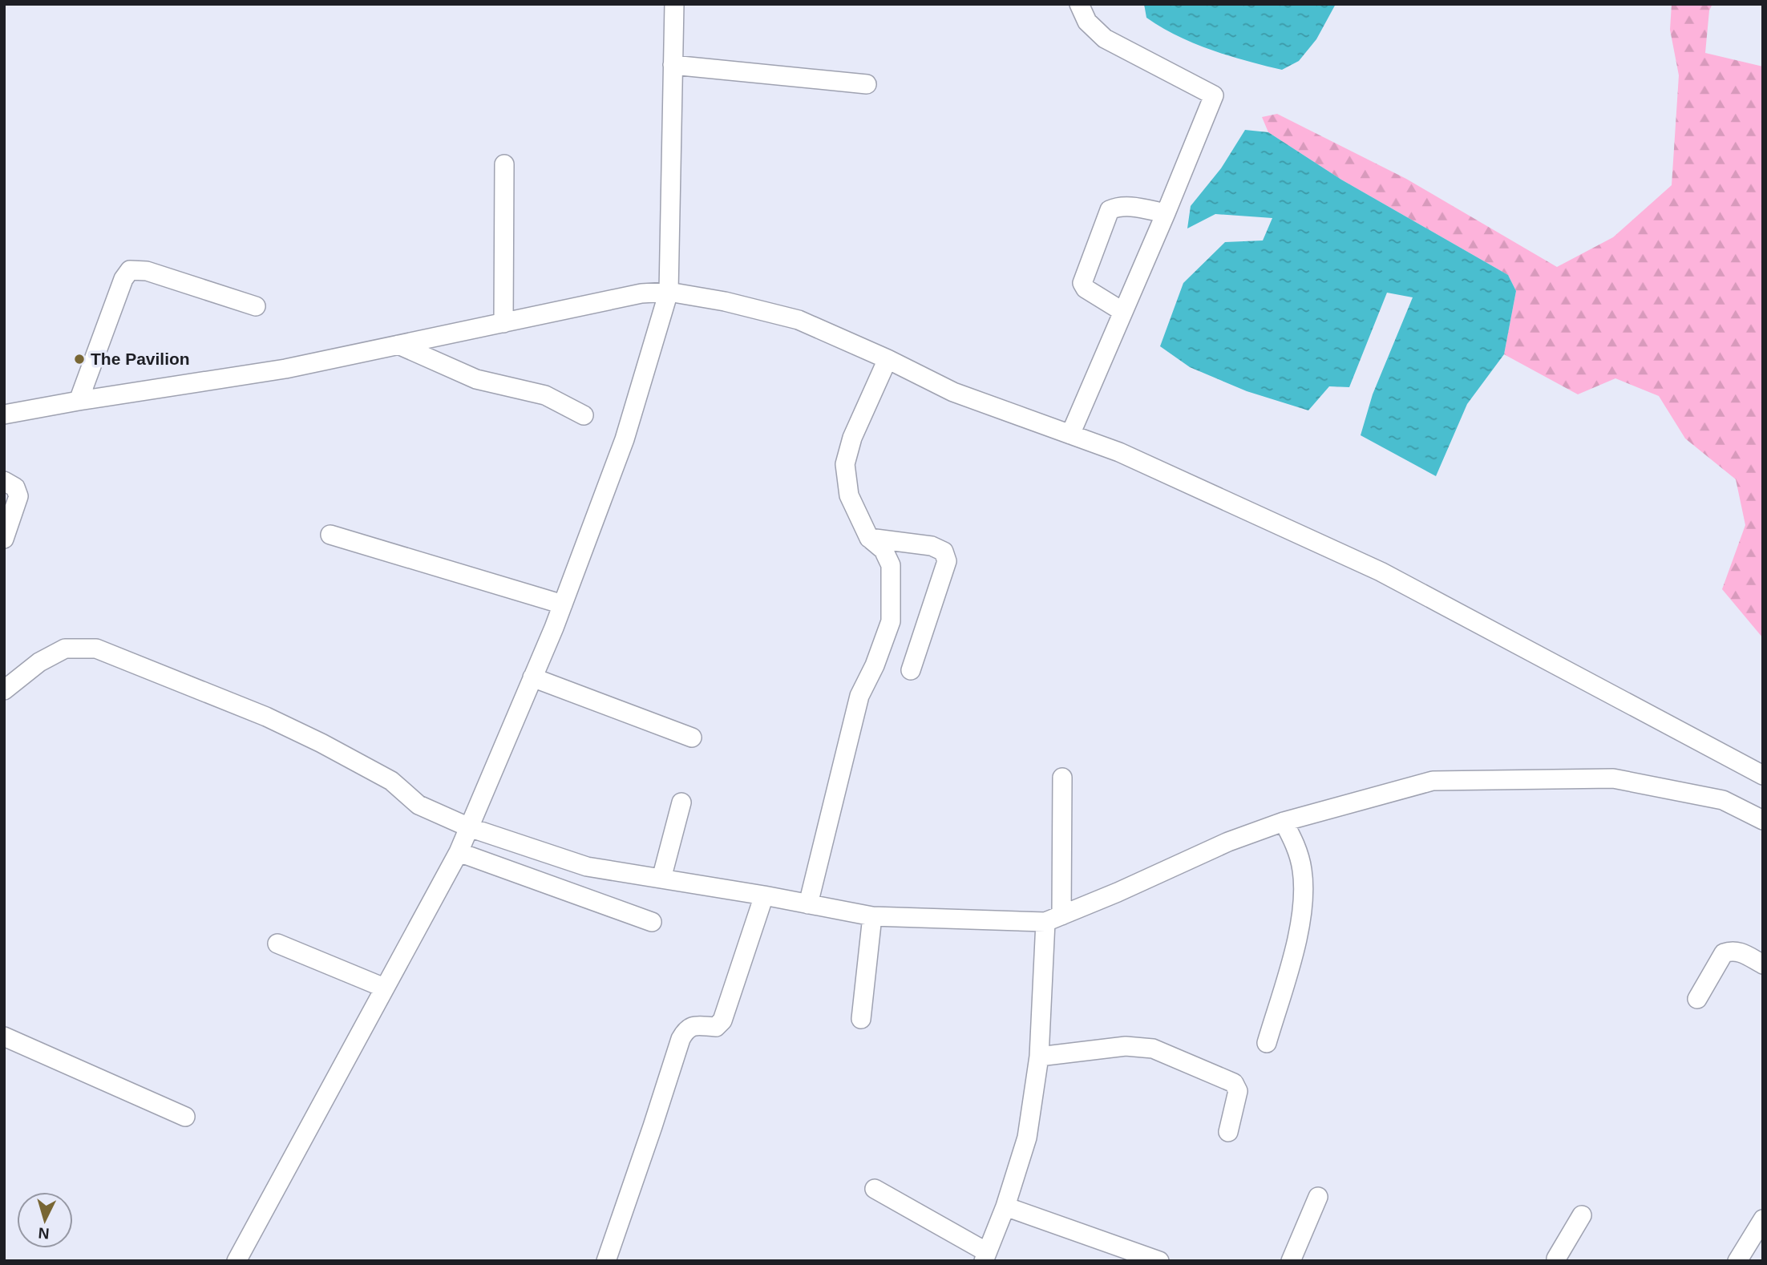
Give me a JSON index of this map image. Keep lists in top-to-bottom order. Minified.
{"places":["The Pavilion"],"north":"bottom"}
